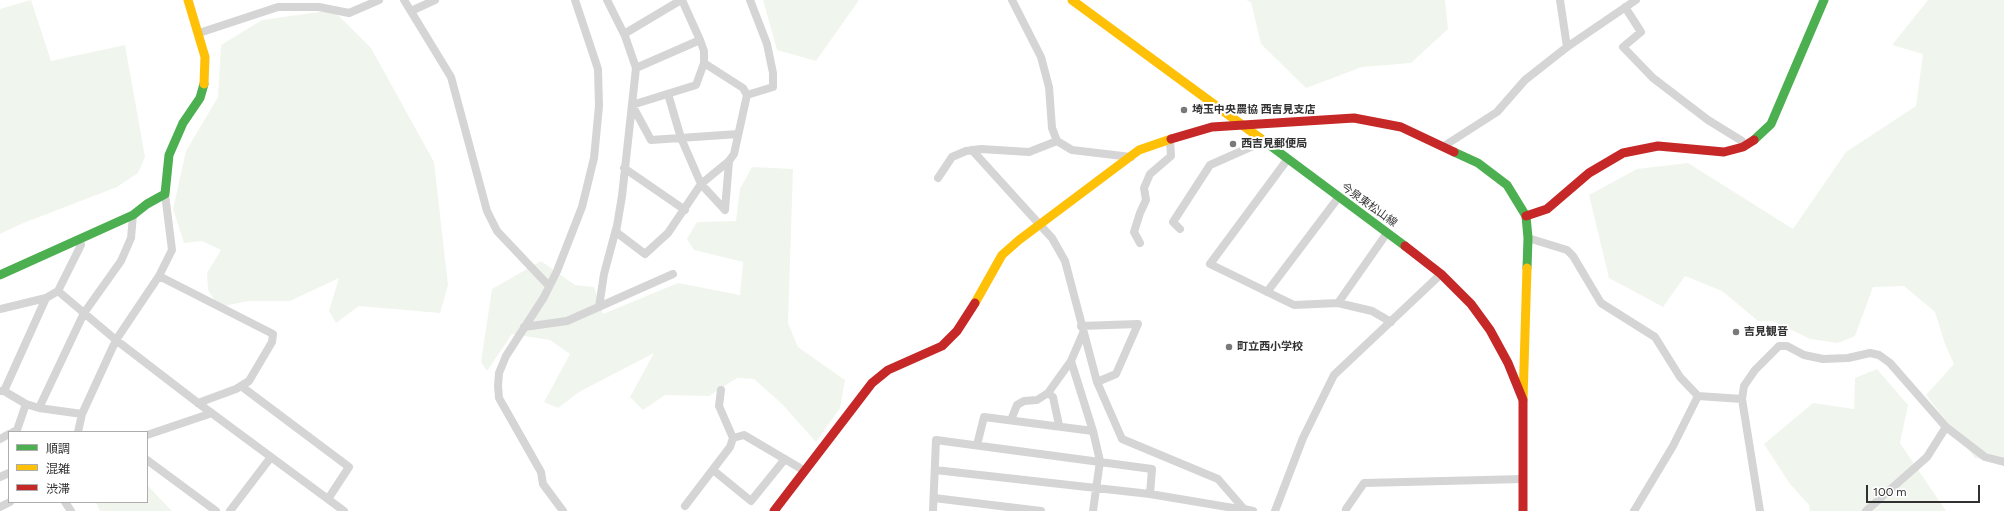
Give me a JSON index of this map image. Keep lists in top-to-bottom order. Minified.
{"streets":{"street":["今泉東松山線"]},"places":["埼玉中央農協 西吉見支店","西吉見郵便局","吉見観音","町立西小学校"],"legend":["順調","混雑","渋滞"],"scale_bar":"100 m"}
